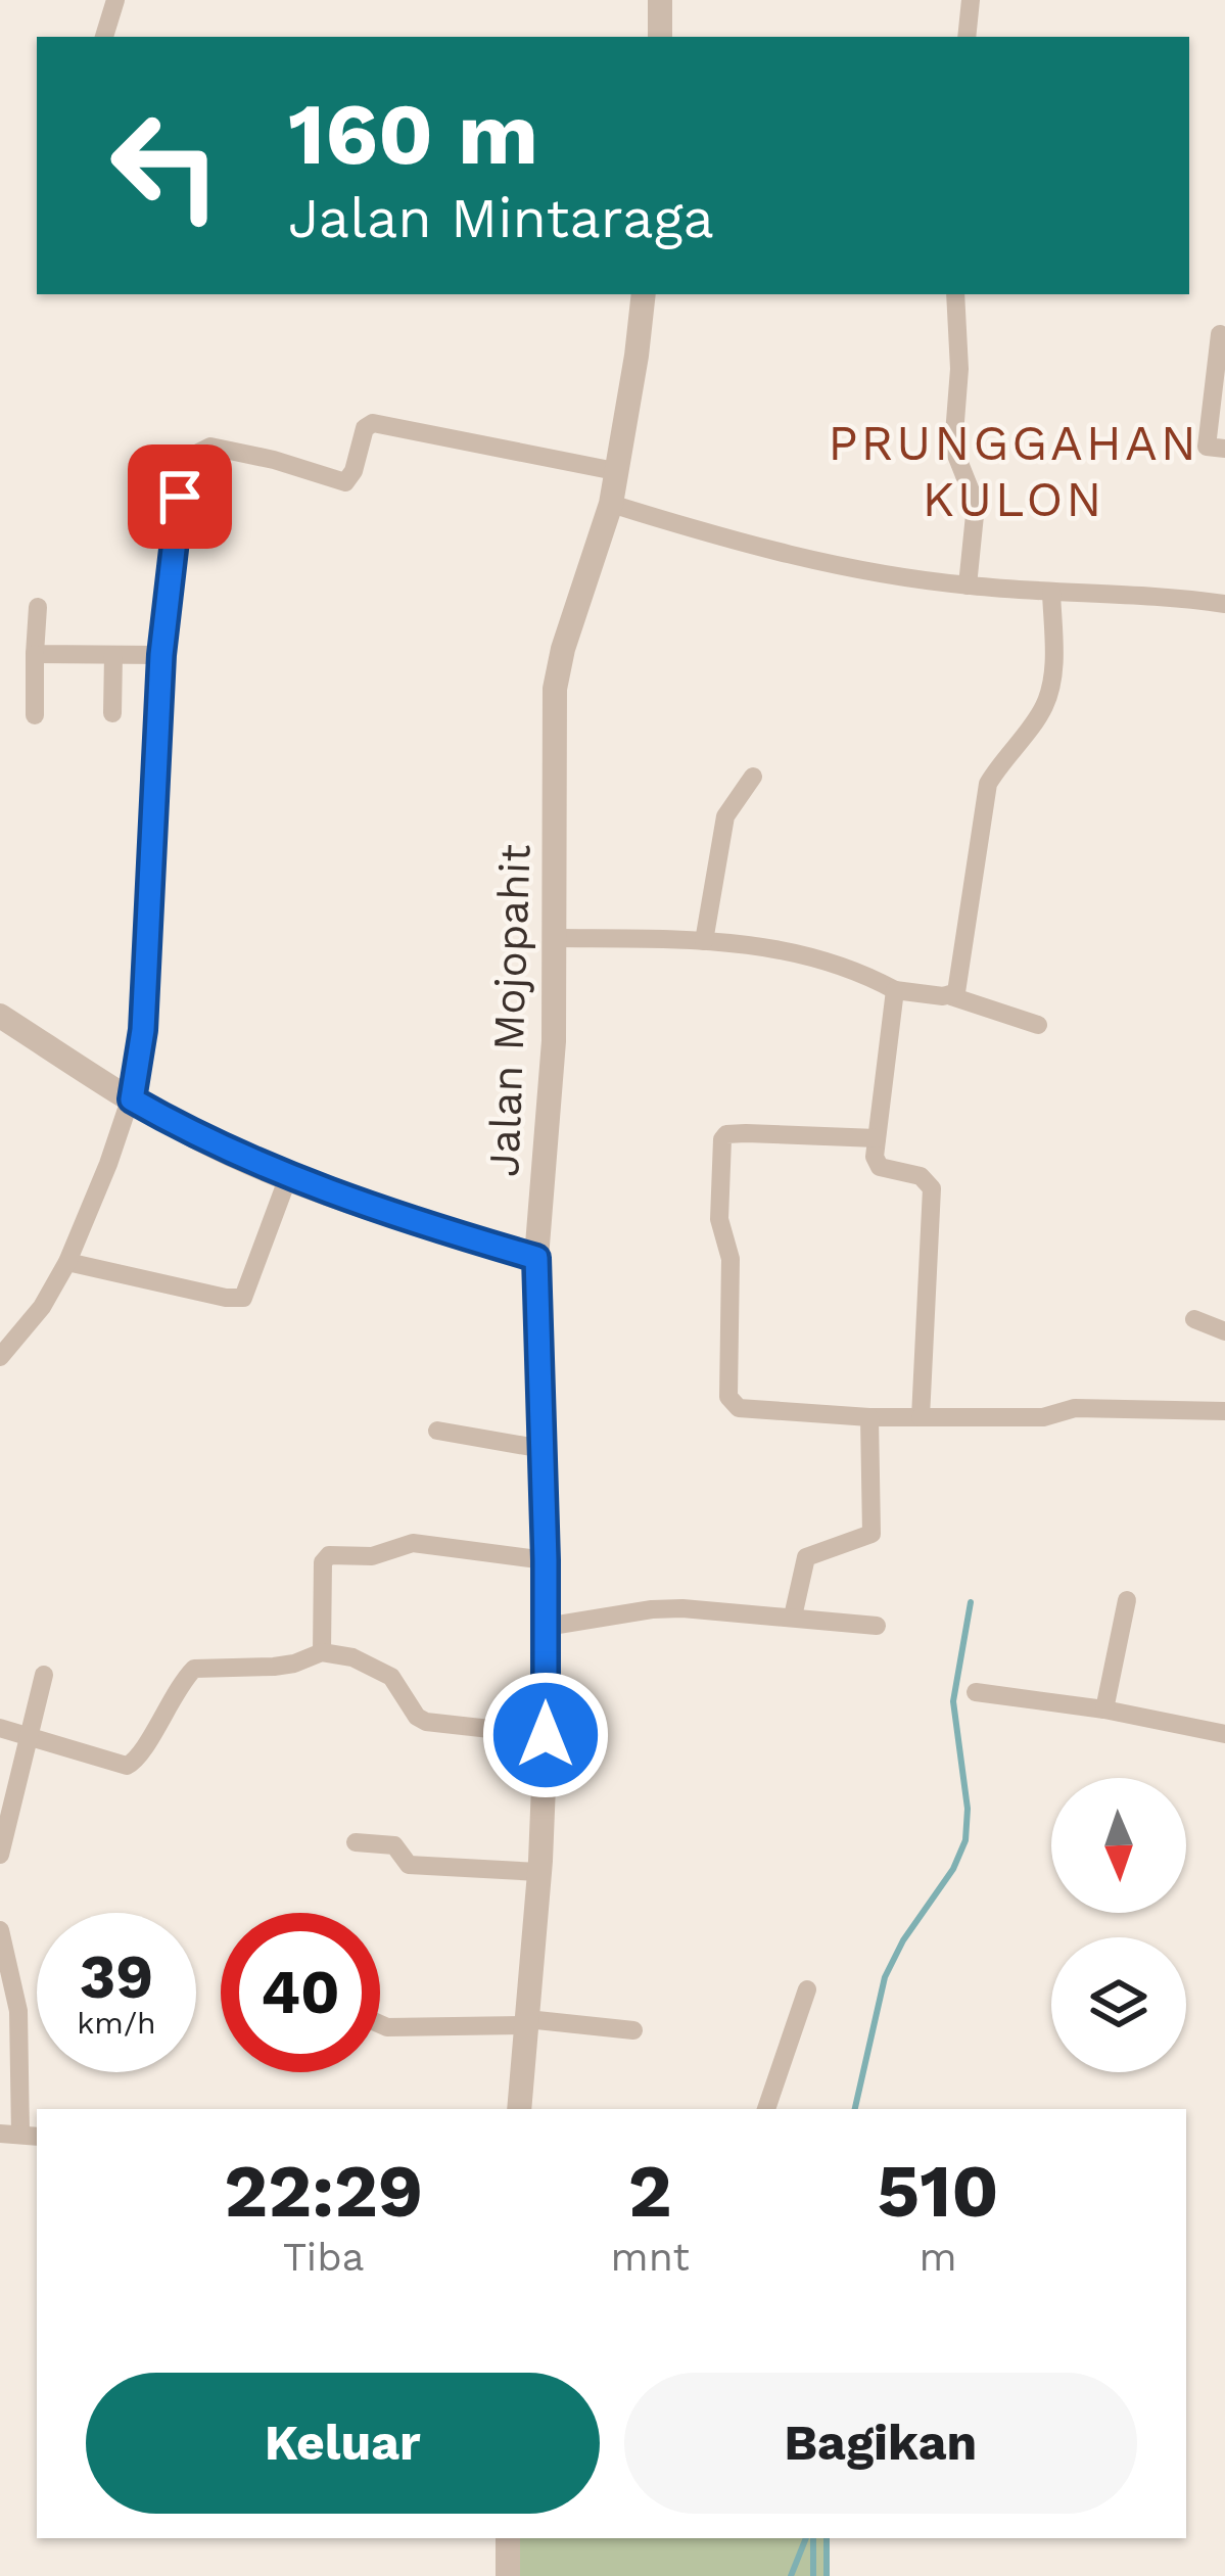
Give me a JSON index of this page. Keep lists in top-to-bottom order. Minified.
{"streets":{"street":["Jalan Mojopahit"]},"districts":["PRUNGGAHAN KULON"],"north":"bottom","page":{"turn":["160 m","Jalan Mintaraga"],"speed":"39 km/h","limit":"40","eta":["22:29","Tiba","2","mnt","510","m"],"buttons":["Keluar","Bagikan"]}}
